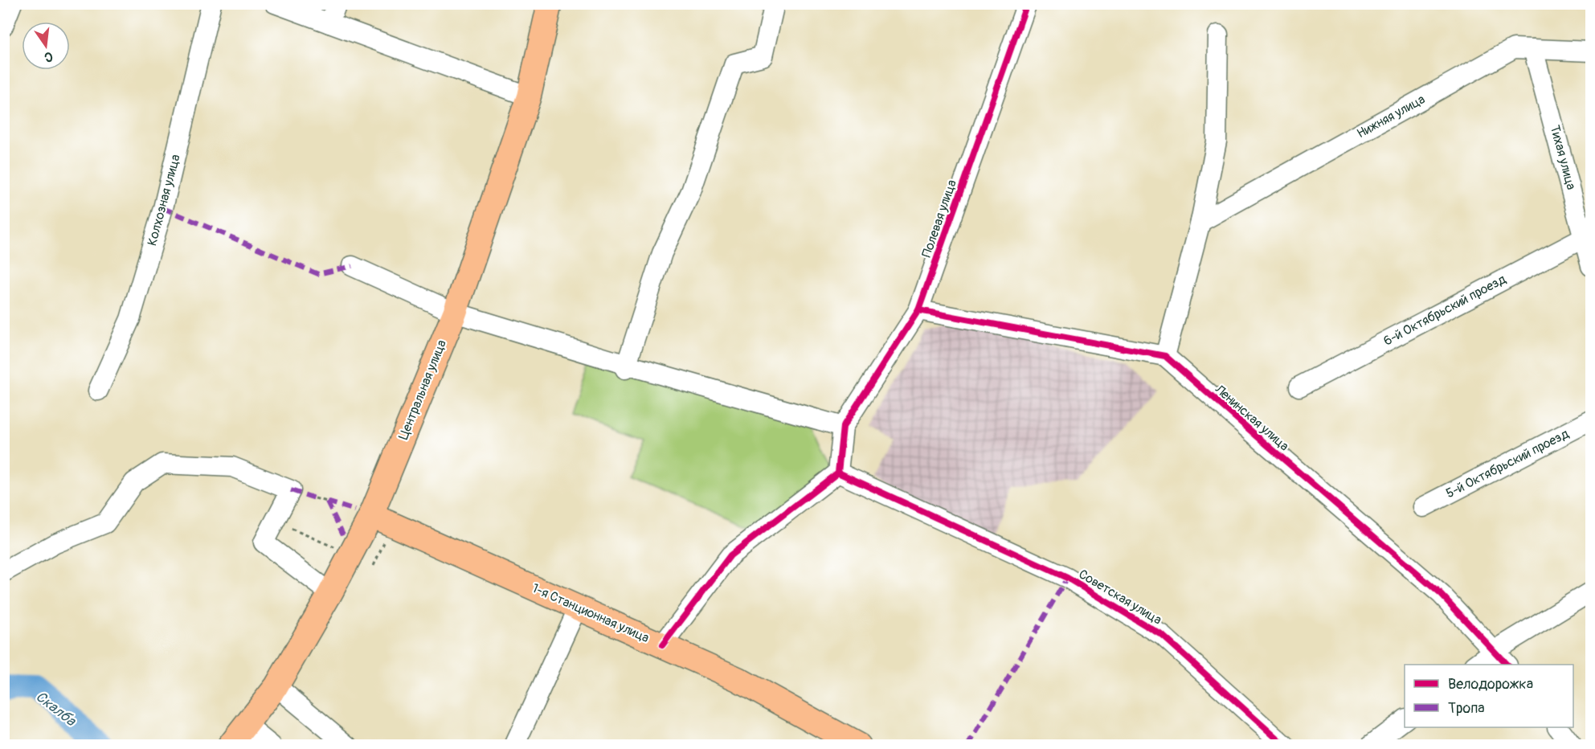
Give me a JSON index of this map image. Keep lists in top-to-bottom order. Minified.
{"streets":{"main road":["Центральная улица","1-я Станционная улица"],"street":["Нижняя улица","Тихая улица","Колхозная улица","Полевая улица","6-й Октябрьский проезд","Ленинская улица","5-й Октябрьский проезд","Советская улица"]},"crossings":[["Нижняя улица","Тихая улица"],["Тихая улица","6-й Октябрьский проезд"],["Центральная улица","1-я Станционная улица"]],"water":["Скалба"],"legend":["Велодорожка","Тропа"],"north":"bottom"}
